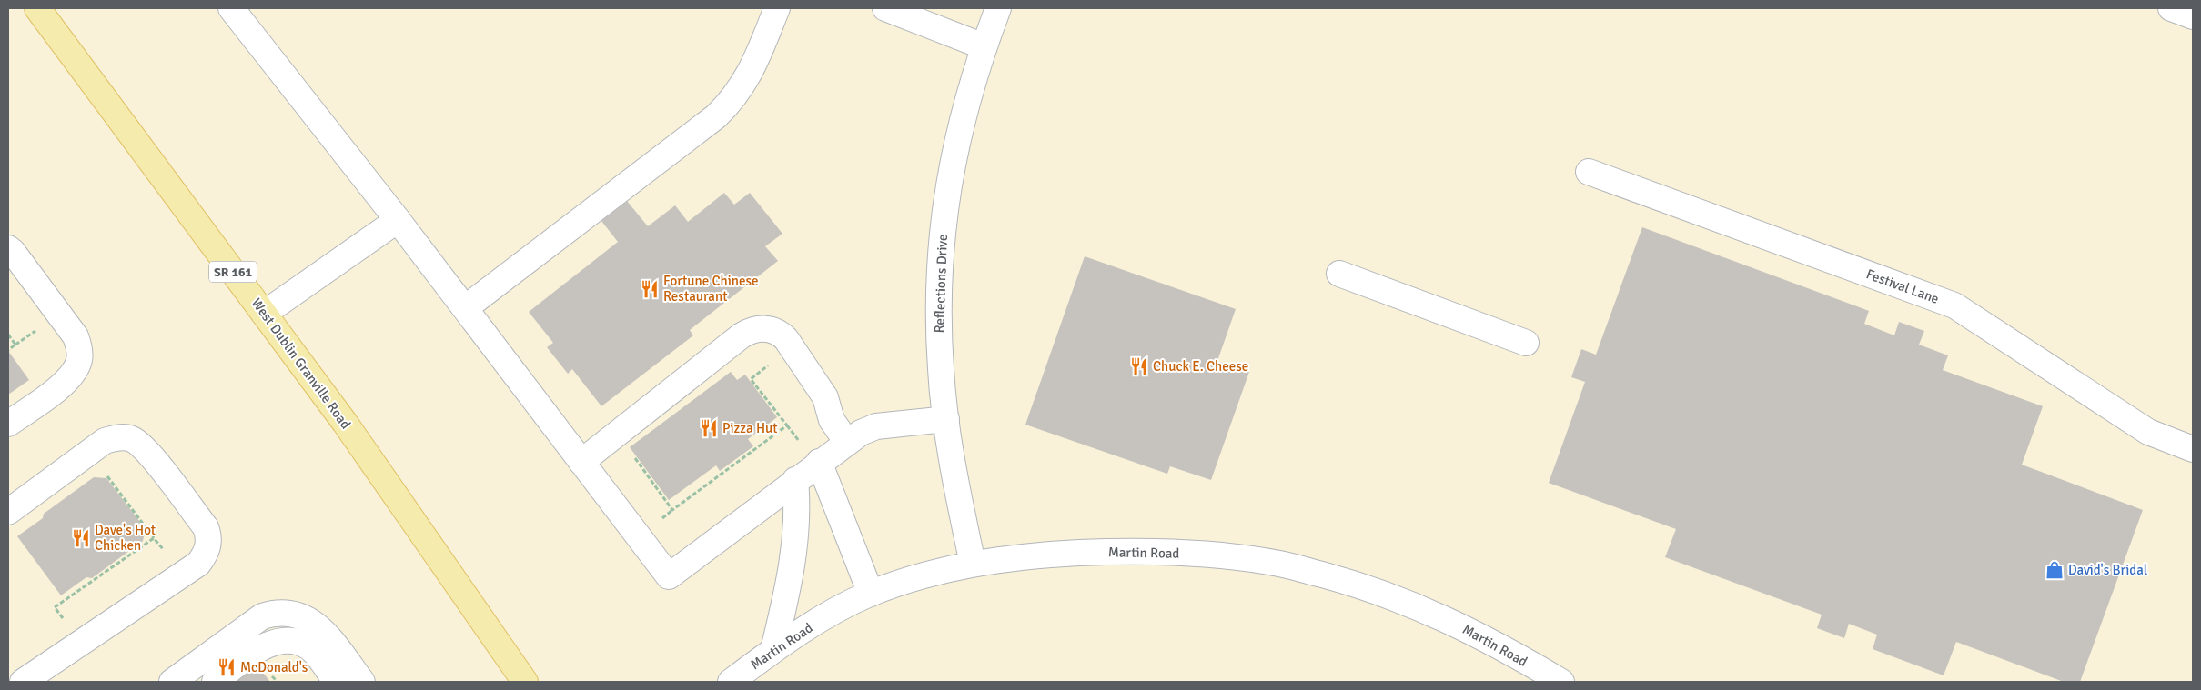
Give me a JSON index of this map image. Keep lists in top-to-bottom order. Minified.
{"streets":{"main road":["SR 161","West Dublin Granville Road"],"street":["Reflections Drive","Festival Lane","Martin Road"]},"crossings":[["Reflections Drive","Martin Road"]],"places":{"restaurant":["Fortune Chinese Restaurant","Chuck E. Cheese","Pizza Hut","Dave's Hot Chicken","McDonald's"],"shop":["David's Bridal"]}}
